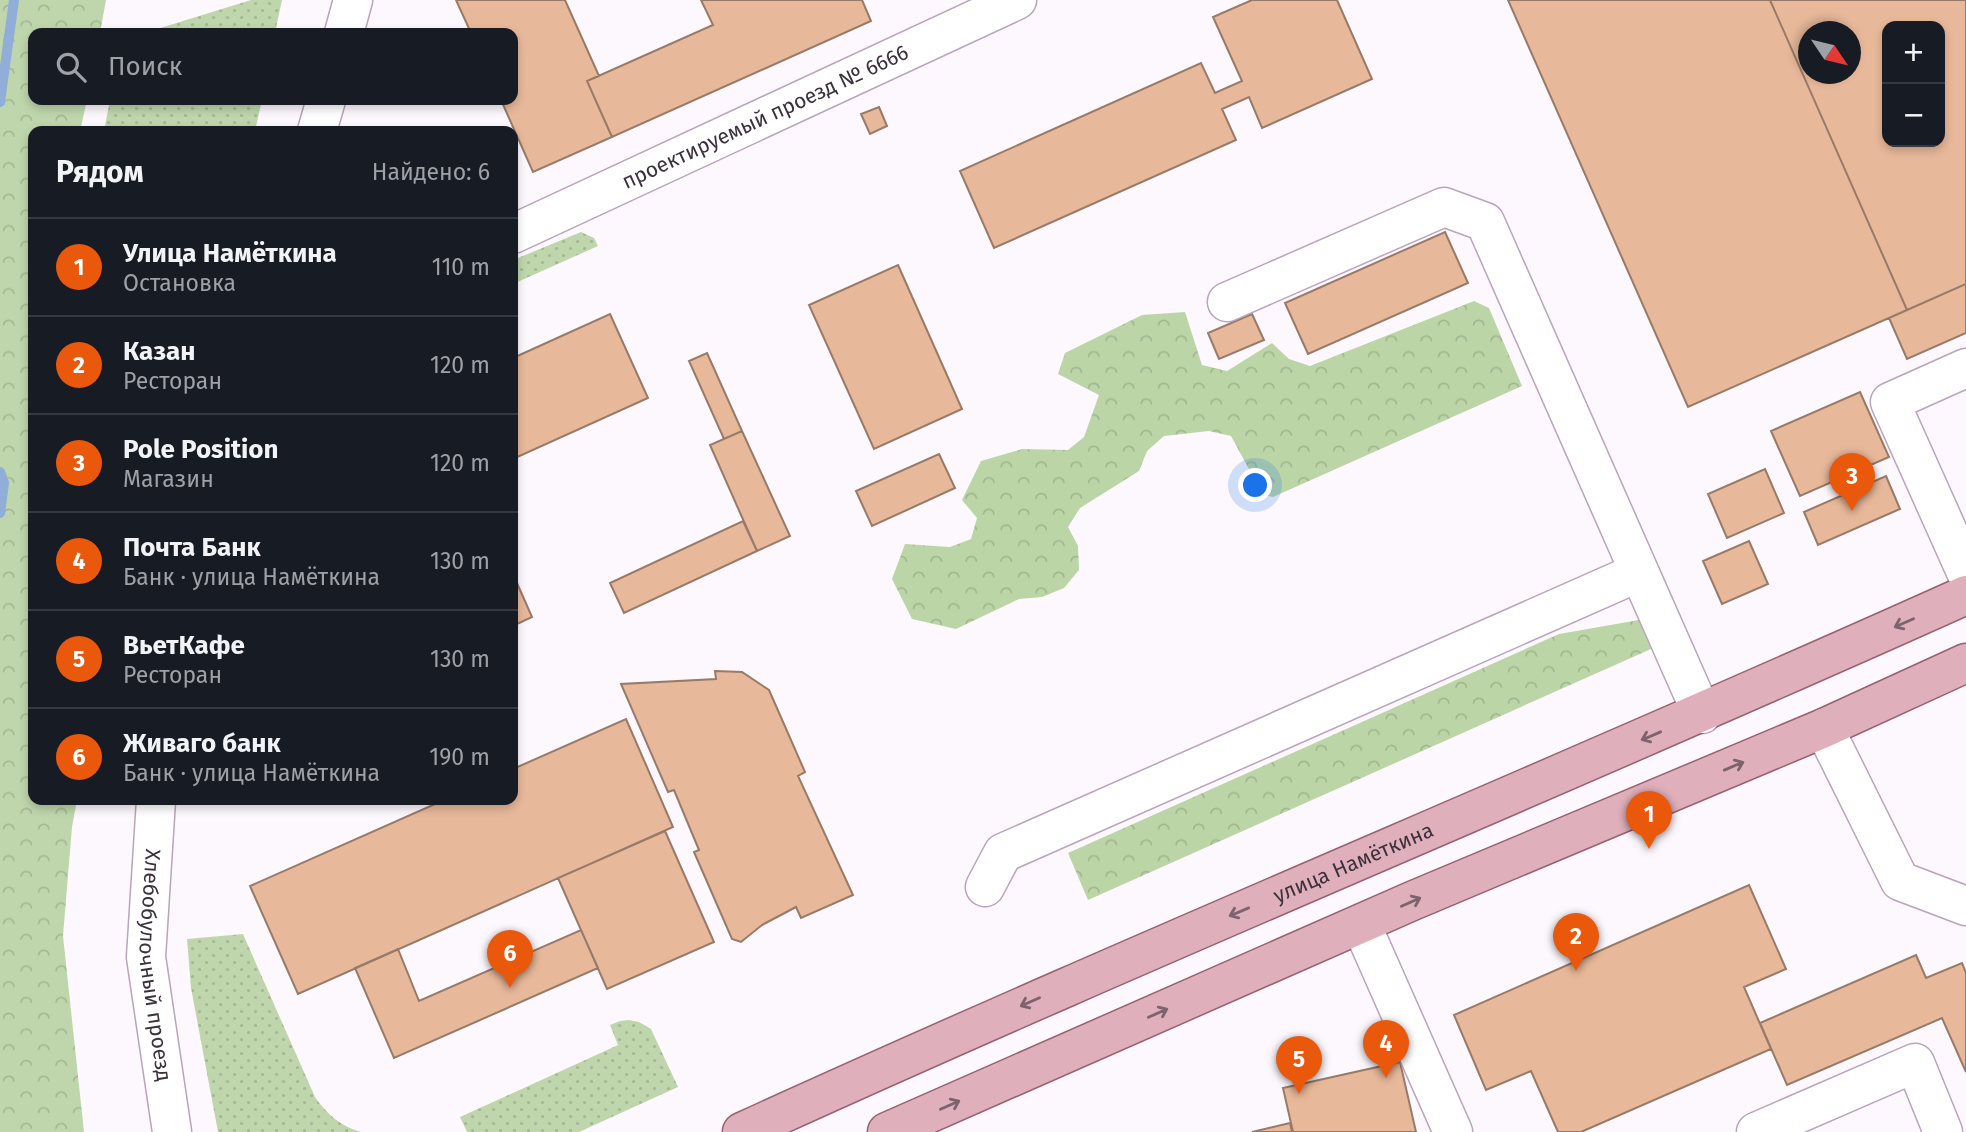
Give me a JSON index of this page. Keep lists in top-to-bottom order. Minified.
{"streets":{"main road":["улица Намёткина"],"street":["проектируемый проезд № 6666","Хлебобулочный проезд"]},"north":"bottom right","page":{"map_buttons":["+","−"],"search":"Поиск","heading":["Рядом","Найдено: 6"],"list":[{"mark":"1","name":"Улица Намёткина","note":"Остановка","value":"110 m"},{"mark":"2","name":"Казан","note":"Ресторан","value":"120 m"},{"mark":"3","name":"Pole Position","note":"Магазин","value":"120 m"},{"mark":"4","name":"Почта Банк","note":"Банк · улица Намёткина","value":"130 m"},{"mark":"5","name":"ВьетКафе","note":"Ресторан","value":"130 m"},{"mark":"6","name":"Живаго банк","note":"Банк · улица Намёткина","value":"190 m"}],"pins":["3","1","2","6","4","5"]}}
